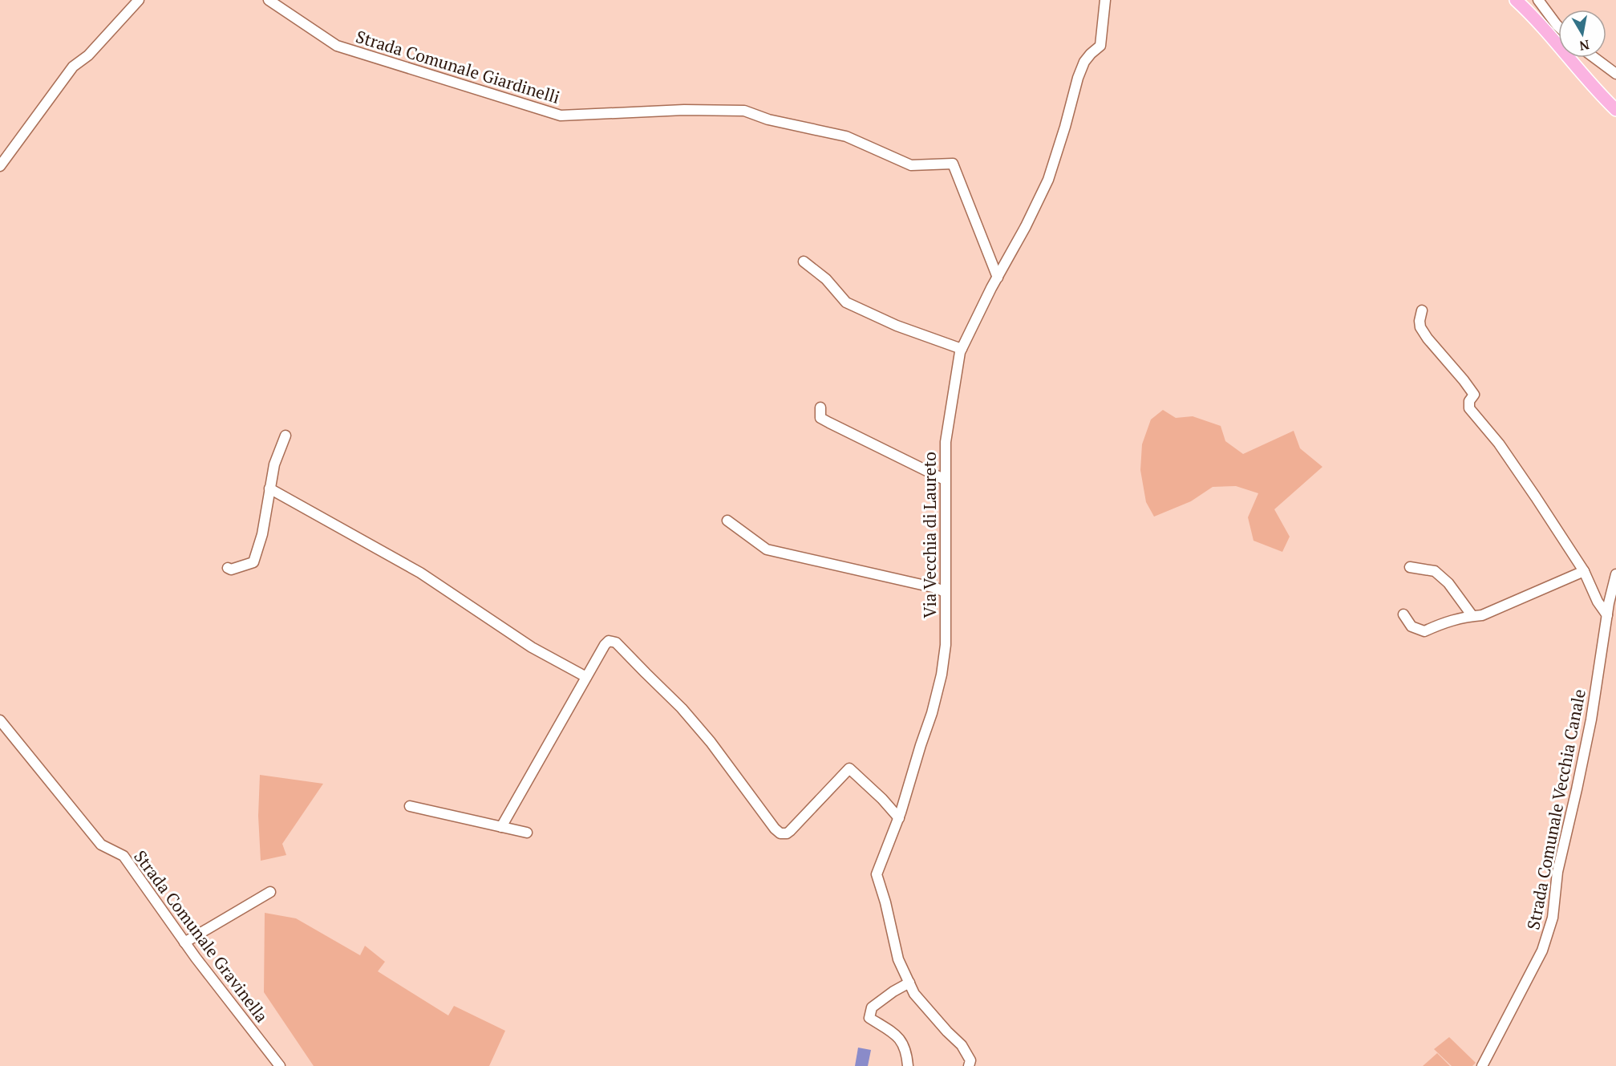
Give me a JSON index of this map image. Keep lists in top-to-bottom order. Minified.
{"streets":{"street":["Strada Comunale Giardinelli","Via Vecchia di Laureto","Strada Comunale Vecchia Canale","Strada Comunale Gravinella"]},"crossings":[["Strada Comunale Giardinelli","Via Vecchia di Laureto"]],"north":"bottom"}
